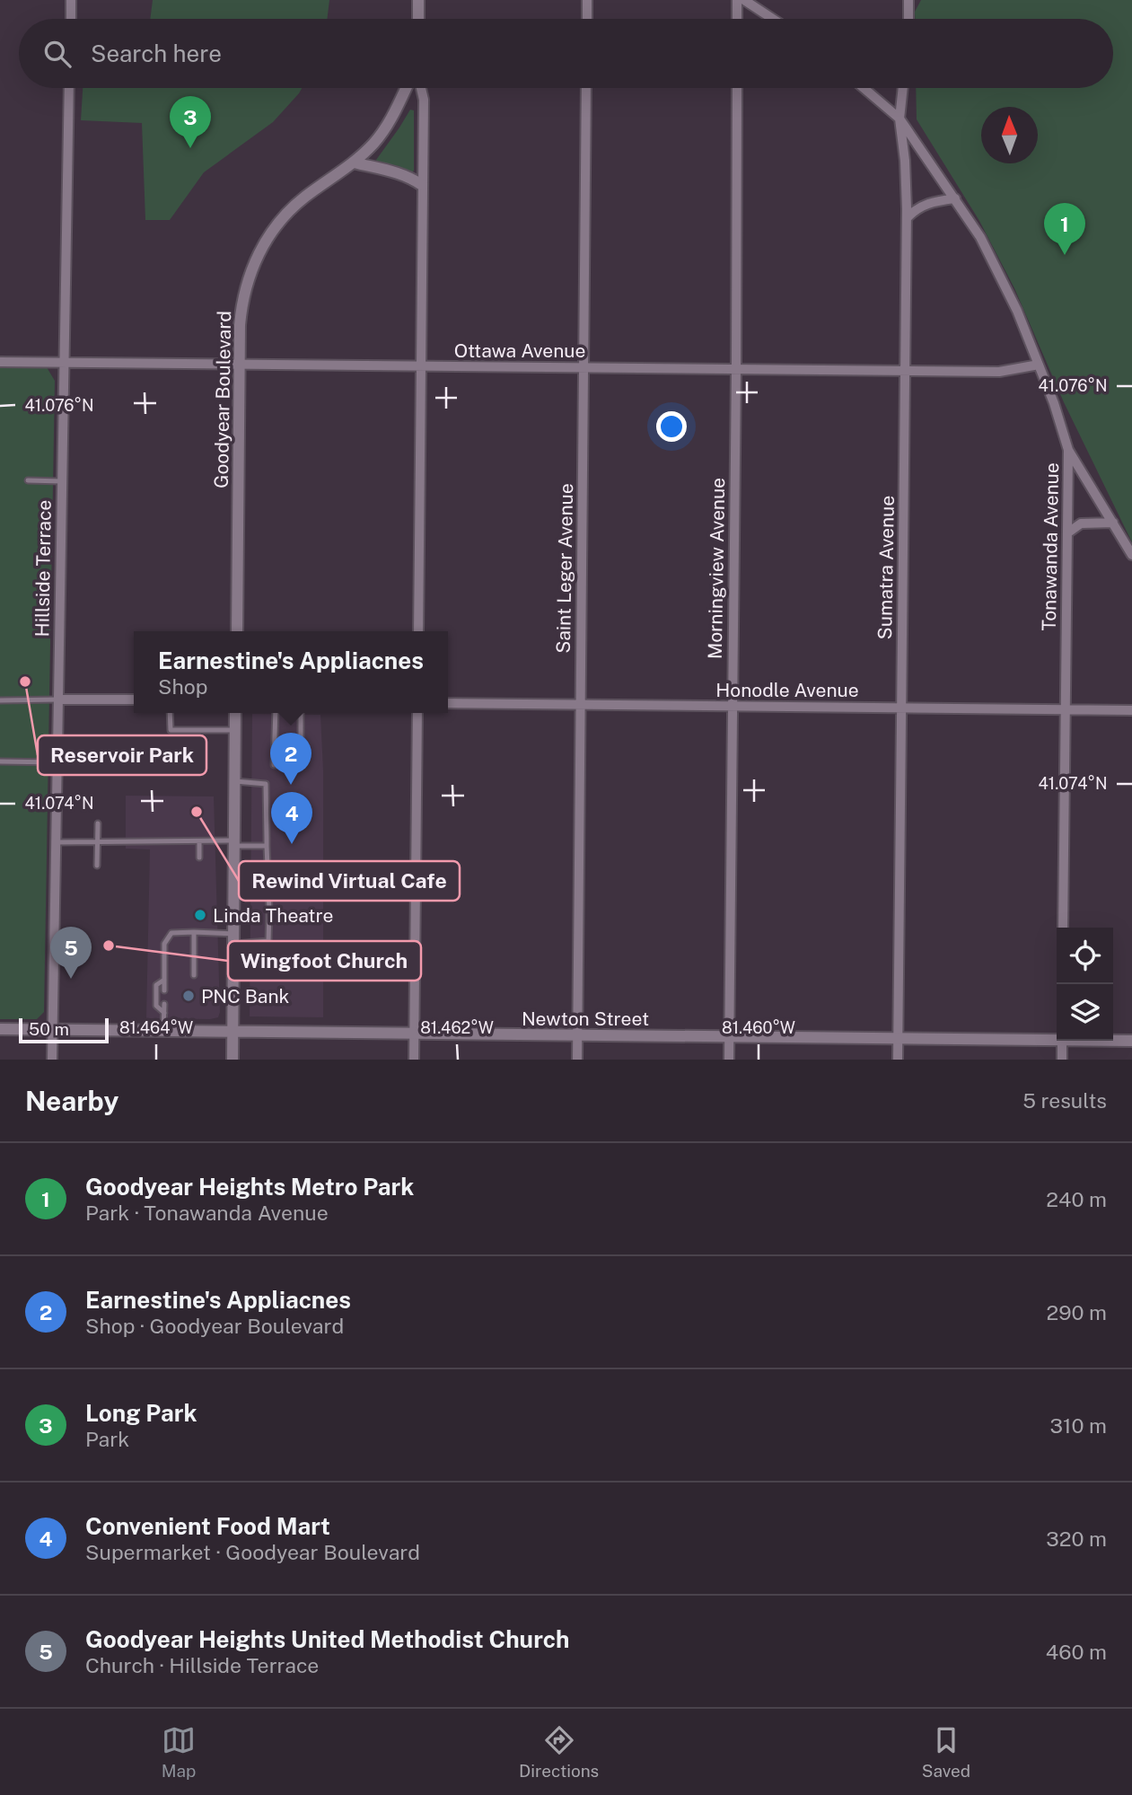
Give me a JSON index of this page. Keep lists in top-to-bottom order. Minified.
{"streets":{"street":["Ottawa Avenue","Goodyear Boulevard","Tonawanda Avenue","Sumatra Avenue","Hillside Terrace","Saint Leger Avenue","Morningview Avenue","Honodle Avenue","Newton Street"]},"crossings":[["Ottawa Avenue","Goodyear Boulevard"],["Ottawa Avenue","Tonawanda Avenue"],["Ottawa Avenue","Sumatra Avenue"],["Ottawa Avenue","Hillside Terrace"],["Ottawa Avenue","Saint Leger Avenue"],["Ottawa Avenue","Morningview Avenue"],["Tonawanda Avenue","Sumatra Avenue"],["Tonawanda Avenue","Honodle Avenue"],["Sumatra Avenue","Honodle Avenue"],["Sumatra Avenue","Newton Street"],["Hillside Terrace","Newton Street"],["Saint Leger Avenue","Honodle Avenue"],["Saint Leger Avenue","Newton Street"],["Morningview Avenue","Honodle Avenue"],["Morningview Avenue","Newton Street"]],"places":["Reservoir Park","Rewind Virtual Cafe","Linda Theatre","Wingfoot Church","PNC Bank"],"scale_bar":"50 m","north":"top","page":{"search":"Search here","pins":["3","1","2","4","5"],"popup":["Earnestine's Appliacnes","Shop"],"scale":"50 m","heading":["Nearby","5 results"],"list":[{"mark":"1","name":"Goodyear Heights Metro Park","note":"Park · Tonawanda Avenue","value":"240 m"},{"mark":"2","name":"Earnestine's Appliacnes","note":"Shop · Goodyear Boulevard","value":"290 m"},{"mark":"3","name":"Long Park","note":"Park","value":"310 m"},{"mark":"4","name":"Convenient Food Mart","note":"Supermarket · Goodyear Boulevard","value":"320 m"},{"mark":"5","name":"Goodyear Heights United Methodist Church","note":"Church · Hillside Terrace","value":"460 m"}],"nav":["Map","Directions","Saved"]},"coordinates":["41.076°N","41.074°N","81.464°W","81.462°W","81.460°W"]}
